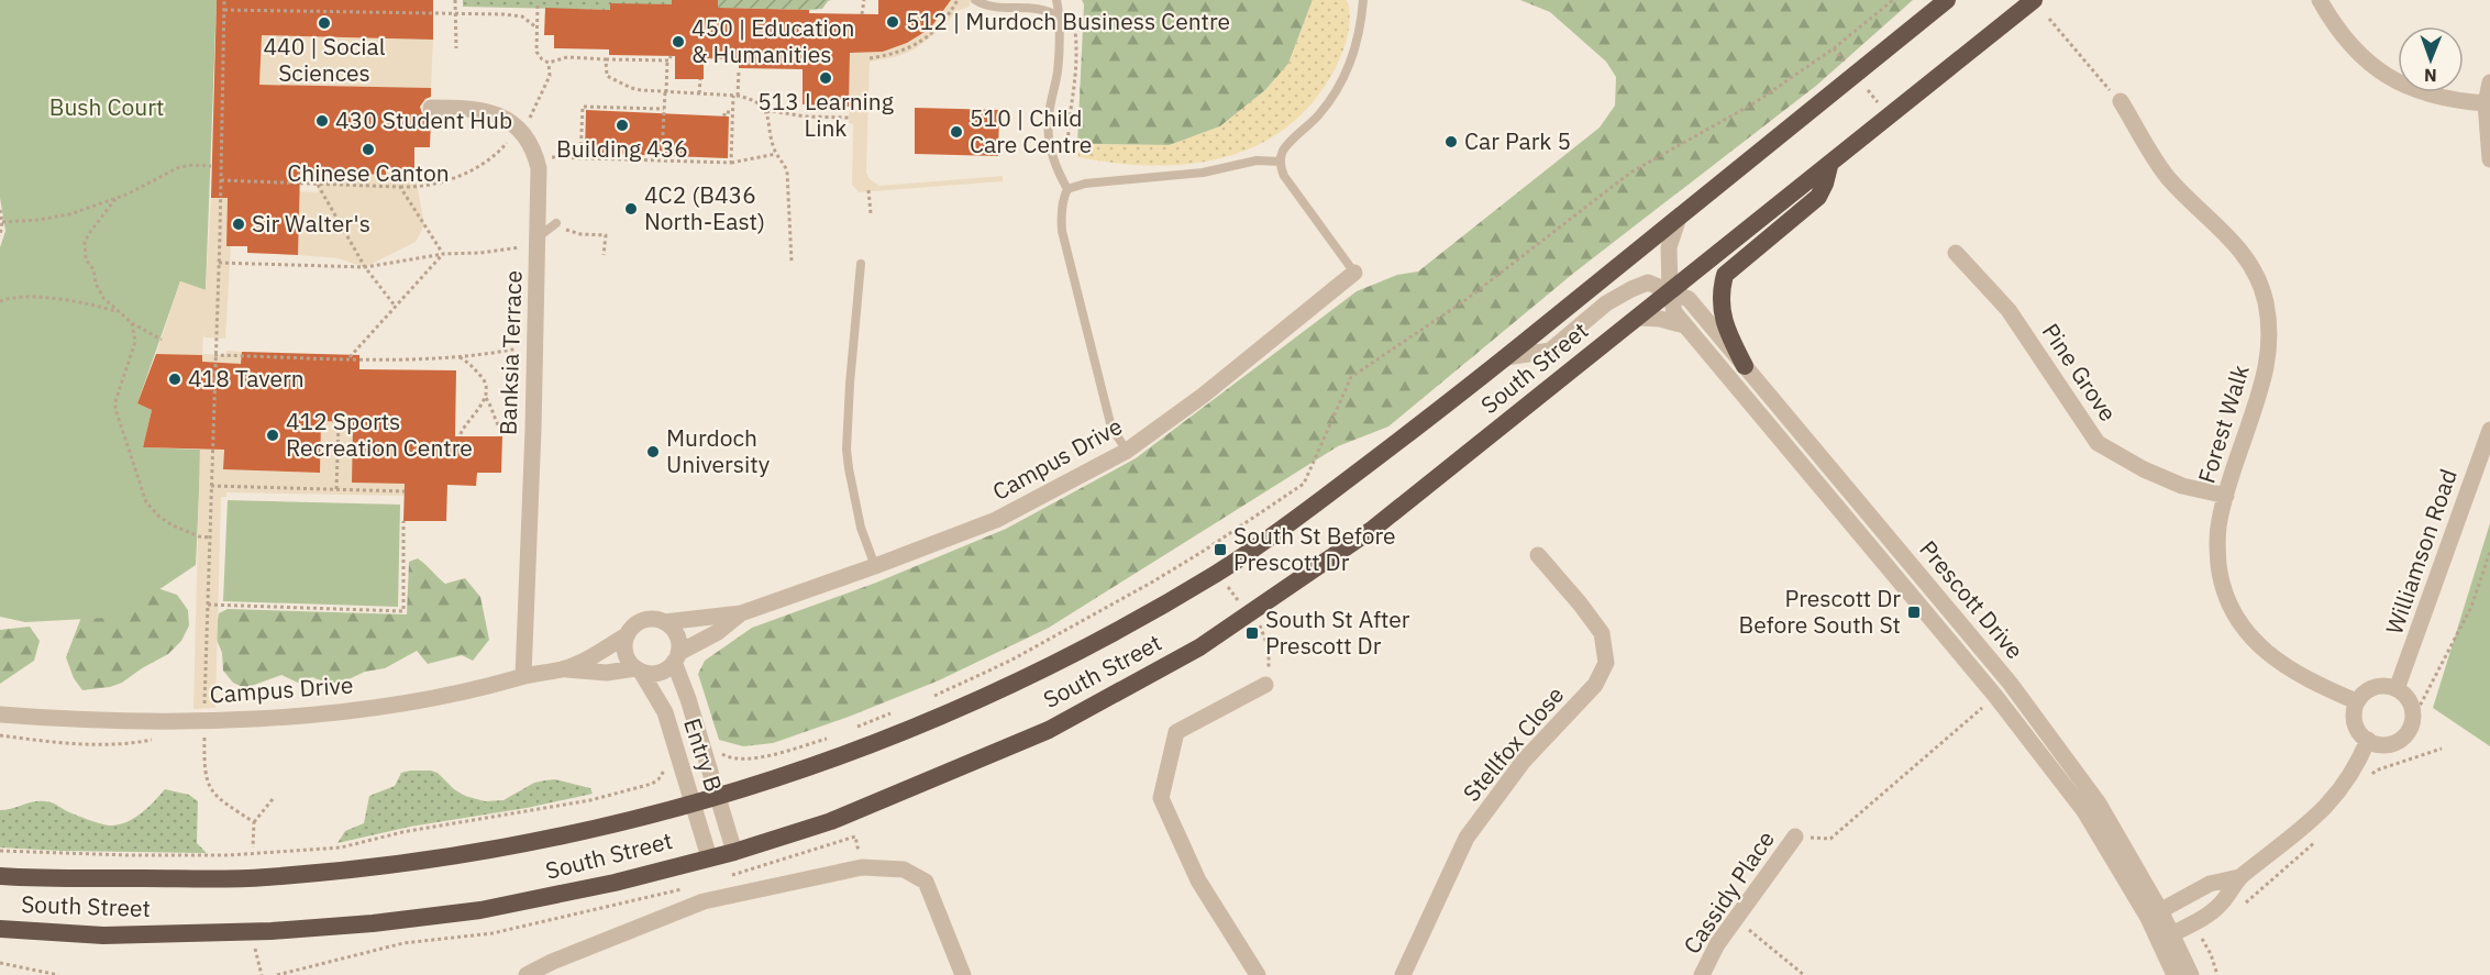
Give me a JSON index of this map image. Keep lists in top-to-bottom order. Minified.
{"streets":{"highway":["South Street"],"street":["Banksia Terrace","Pine Grove","Forest Walk","Campus Drive","Williamson Road","Prescott Drive","Stellfox Close","Entry B","Cassidy Place"]},"crossings":[["Banksia Terrace","Campus Drive"],["South Street","Prescott Drive"],["South Street","Entry B"],["Pine Grove","Forest Walk"],["Forest Walk","Williamson Road"],["Campus Drive","Entry B"]],"parks":["Bush Court"],"places":{"other":["512 | Murdoch Business Centre","440 | Social Sciences","450 | Education & Humanities","513 Learning Link","430 Student Hub","Building 436","510 | Child Care Centre","Car Park 5","Chinese Canton","4C2 (B436 North-East)","Sir Walter's","418 Tavern","412 Sports Recreation Centre","Murdoch University"],"transit":["South St Before Prescott Dr","Prescott Dr Before South St","South St After Prescott Dr"]},"north":"bottom"}
